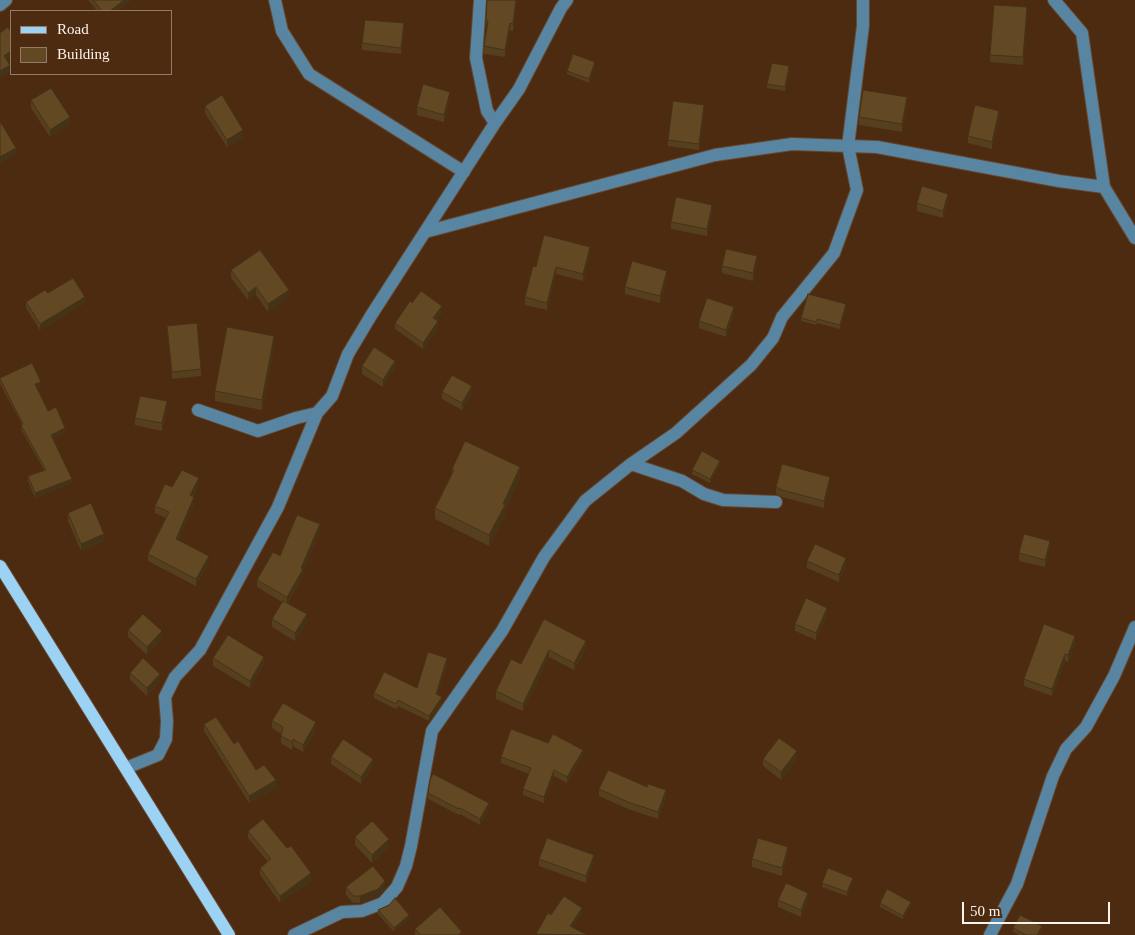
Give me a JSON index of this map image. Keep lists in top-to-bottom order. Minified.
{"legend":["Road","Building"],"scale_bar":"50 m"}
